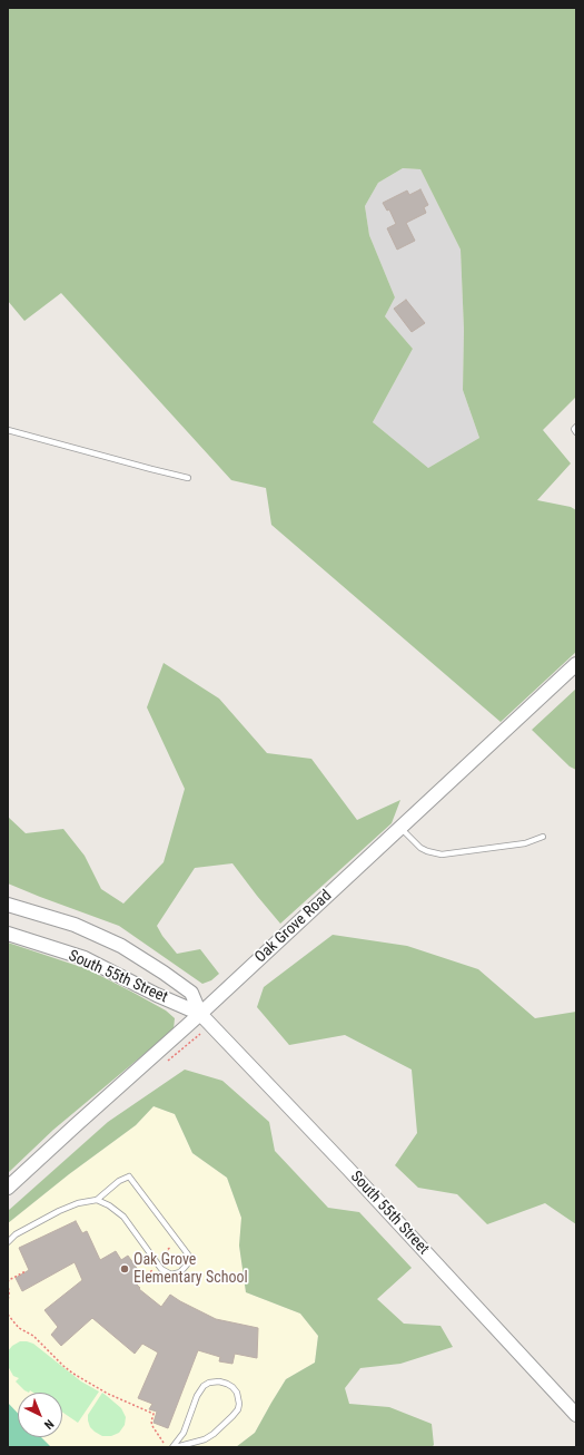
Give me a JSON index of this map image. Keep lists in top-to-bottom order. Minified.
{"streets":{"street":["Oak Grove Road","South 55th Street"]},"crossings":[["Oak Grove Road","South 55th Street"]],"places":["Oak Grove Elementary School"],"north":"bottom right"}
